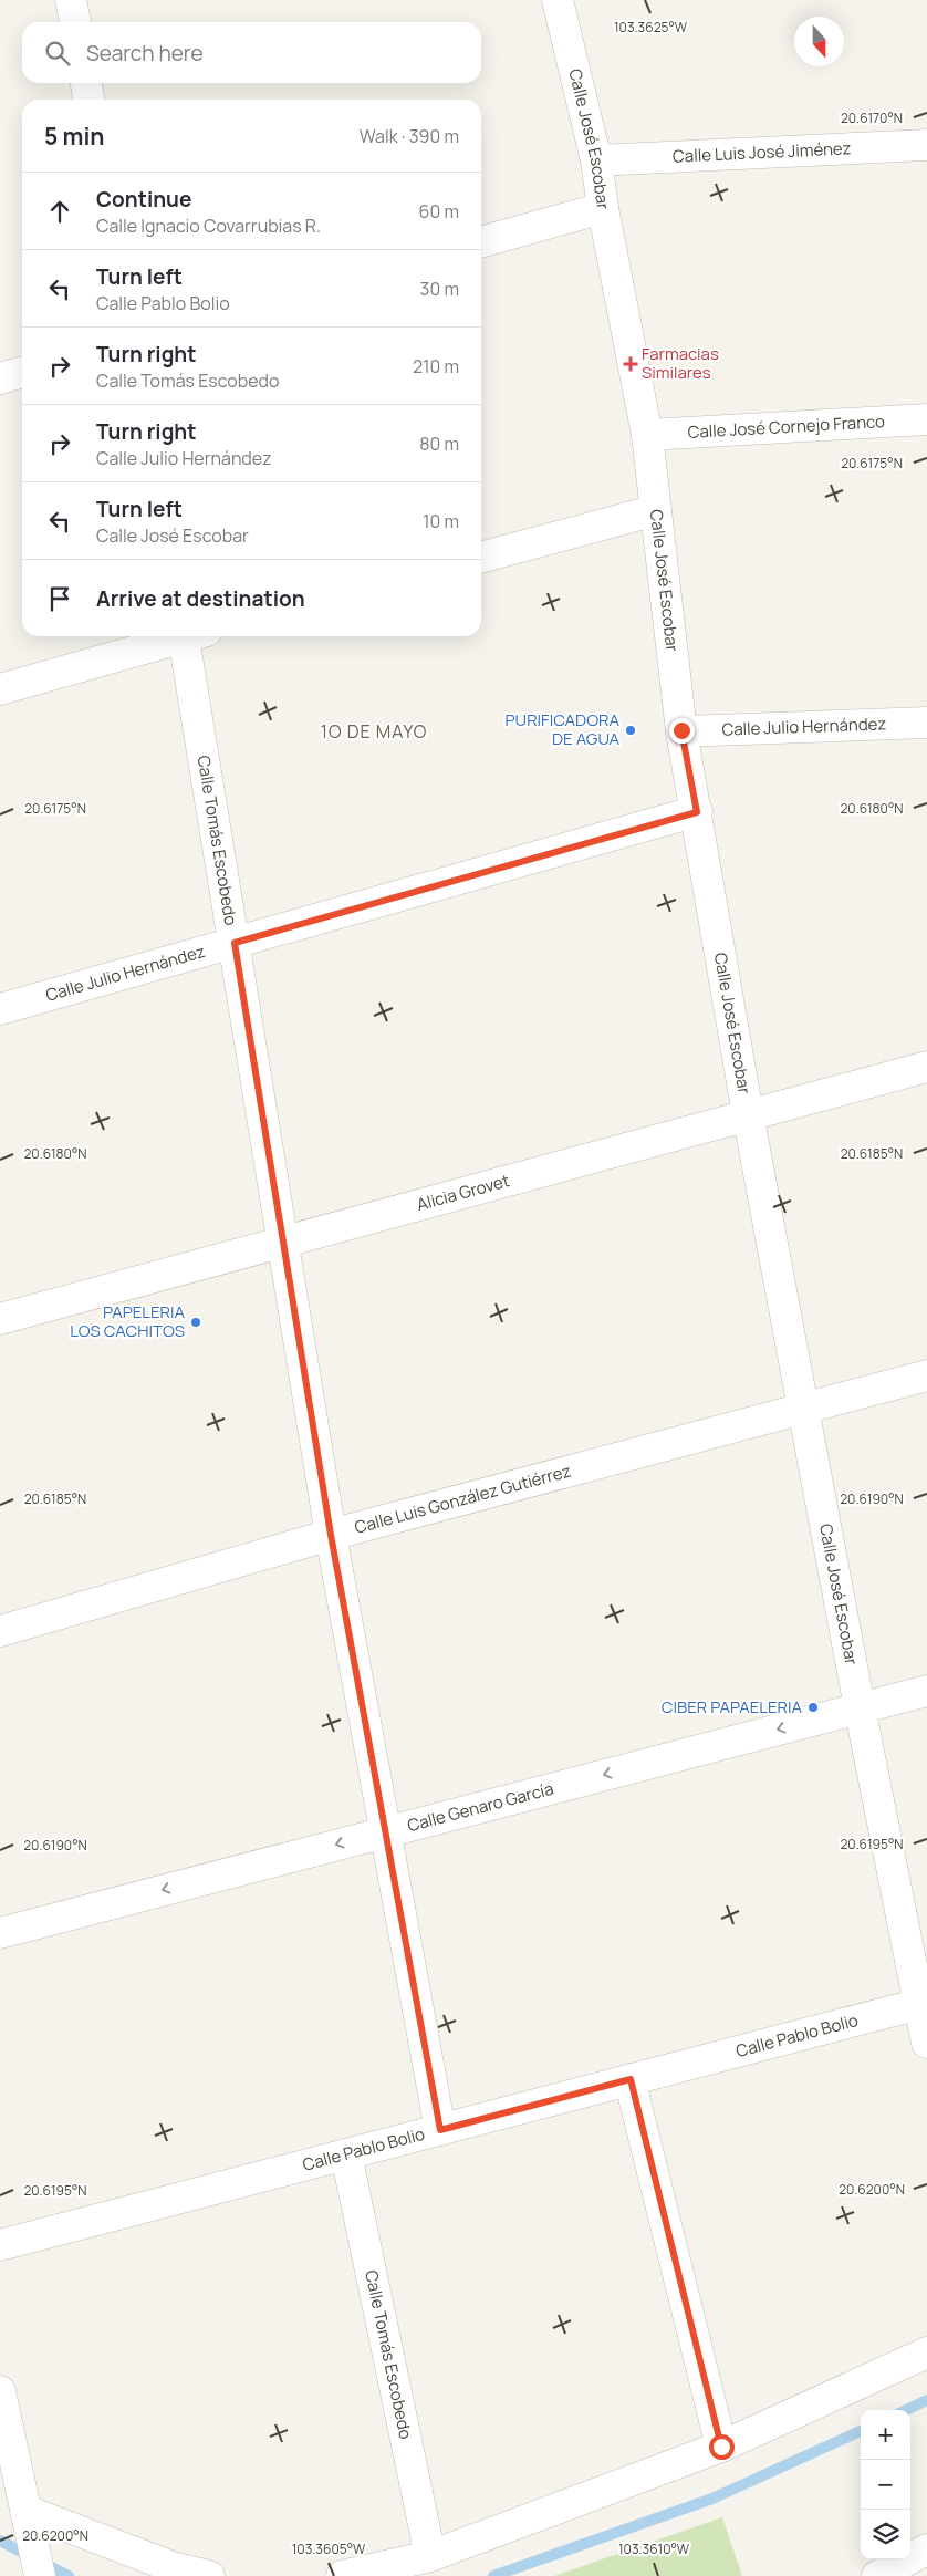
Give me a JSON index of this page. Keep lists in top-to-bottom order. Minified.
{"streets":{"street":["Calle José Escobar","Calle Luis José Jiménez","Calle José Cornejo Franco","Calle Julio Hernández","Calle Tomás Escobedo","Alicia Grovet","Calle Luis González Gutiérrez","Calle Genaro García","Calle Pablo Bolio"]},"crossings":[["Calle José Escobar","Calle Luis José Jiménez"],["Calle José Escobar","Calle José Cornejo Franco"],["Calle José Escobar","Calle Julio Hernández"],["Calle José Escobar","Alicia Grovet"],["Calle José Escobar","Calle Luis González Gutiérrez"],["Calle José Escobar","Calle Genaro García"],["Calle José Escobar","Calle Pablo Bolio"],["Calle Julio Hernández","Calle Tomás Escobedo"],["Calle Tomás Escobedo","Alicia Grovet"],["Calle Tomás Escobedo","Calle Luis González Gutiérrez"],["Calle Tomás Escobedo","Calle Genaro García"],["Calle Tomás Escobedo","Calle Pablo Bolio"]],"one_way":["Calle Genaro García"],"districts":["1O DE MAYO"],"places":{"health":["Farmacias Similares"],"other":["PURIFICADORA DE AGUA","PAPELERIA LOS CACHITOS","CIBER PAPAELERIA"]},"north":"bottom","page":{"search":"Search here","heading":["5 min","Walk · 390 m"],"list":[["Continue","Calle Ignacio Covarrubias R.","60 m"],["Turn left","Calle Pablo Bolio","30 m"],["Turn right","Calle Tomás Escobedo","210 m"],["Turn right","Calle Julio Hernández","80 m"],["Turn left","Calle José Escobar","10 m"],"Arrive at destination"],"map_buttons":["+","−"]},"coordinates":["103.3625°W","20.6170°N","20.6175°N","20.6180°N","20.6185°N","20.6190°N","20.6195°N","20.6200°N","103.3605°W","103.3610°W"]}
